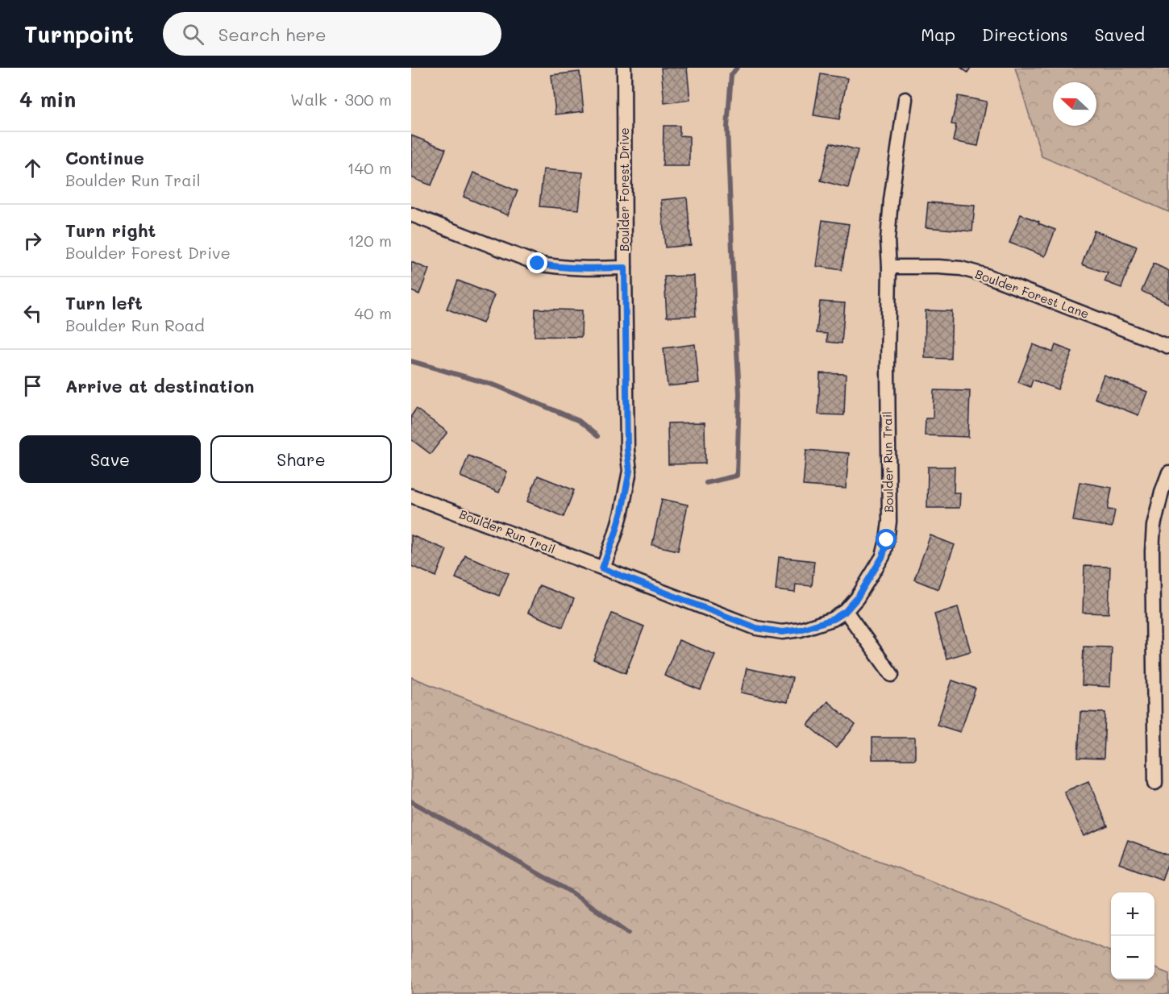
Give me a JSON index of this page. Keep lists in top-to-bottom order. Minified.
{"streets":{"street":["Boulder Forest Drive","Boulder Forest Lane","Boulder Run Trail"]},"crossings":[["Boulder Forest Drive","Boulder Run Trail"],["Boulder Forest Lane","Boulder Run Trail"]],"north":"left","page":{"header":"Turnpoint","search":"Search here","nav":["Map","Directions","Saved"],"heading":["4 min","Walk · 300 m"],"list":[["Continue","Boulder Run Trail","140 m"],["Turn right","Boulder Forest Drive","120 m"],["Turn left","Boulder Run Road","40 m"],"Arrive at destination"],"buttons":["Save","Share"],"map_buttons":["+","−"]}}
